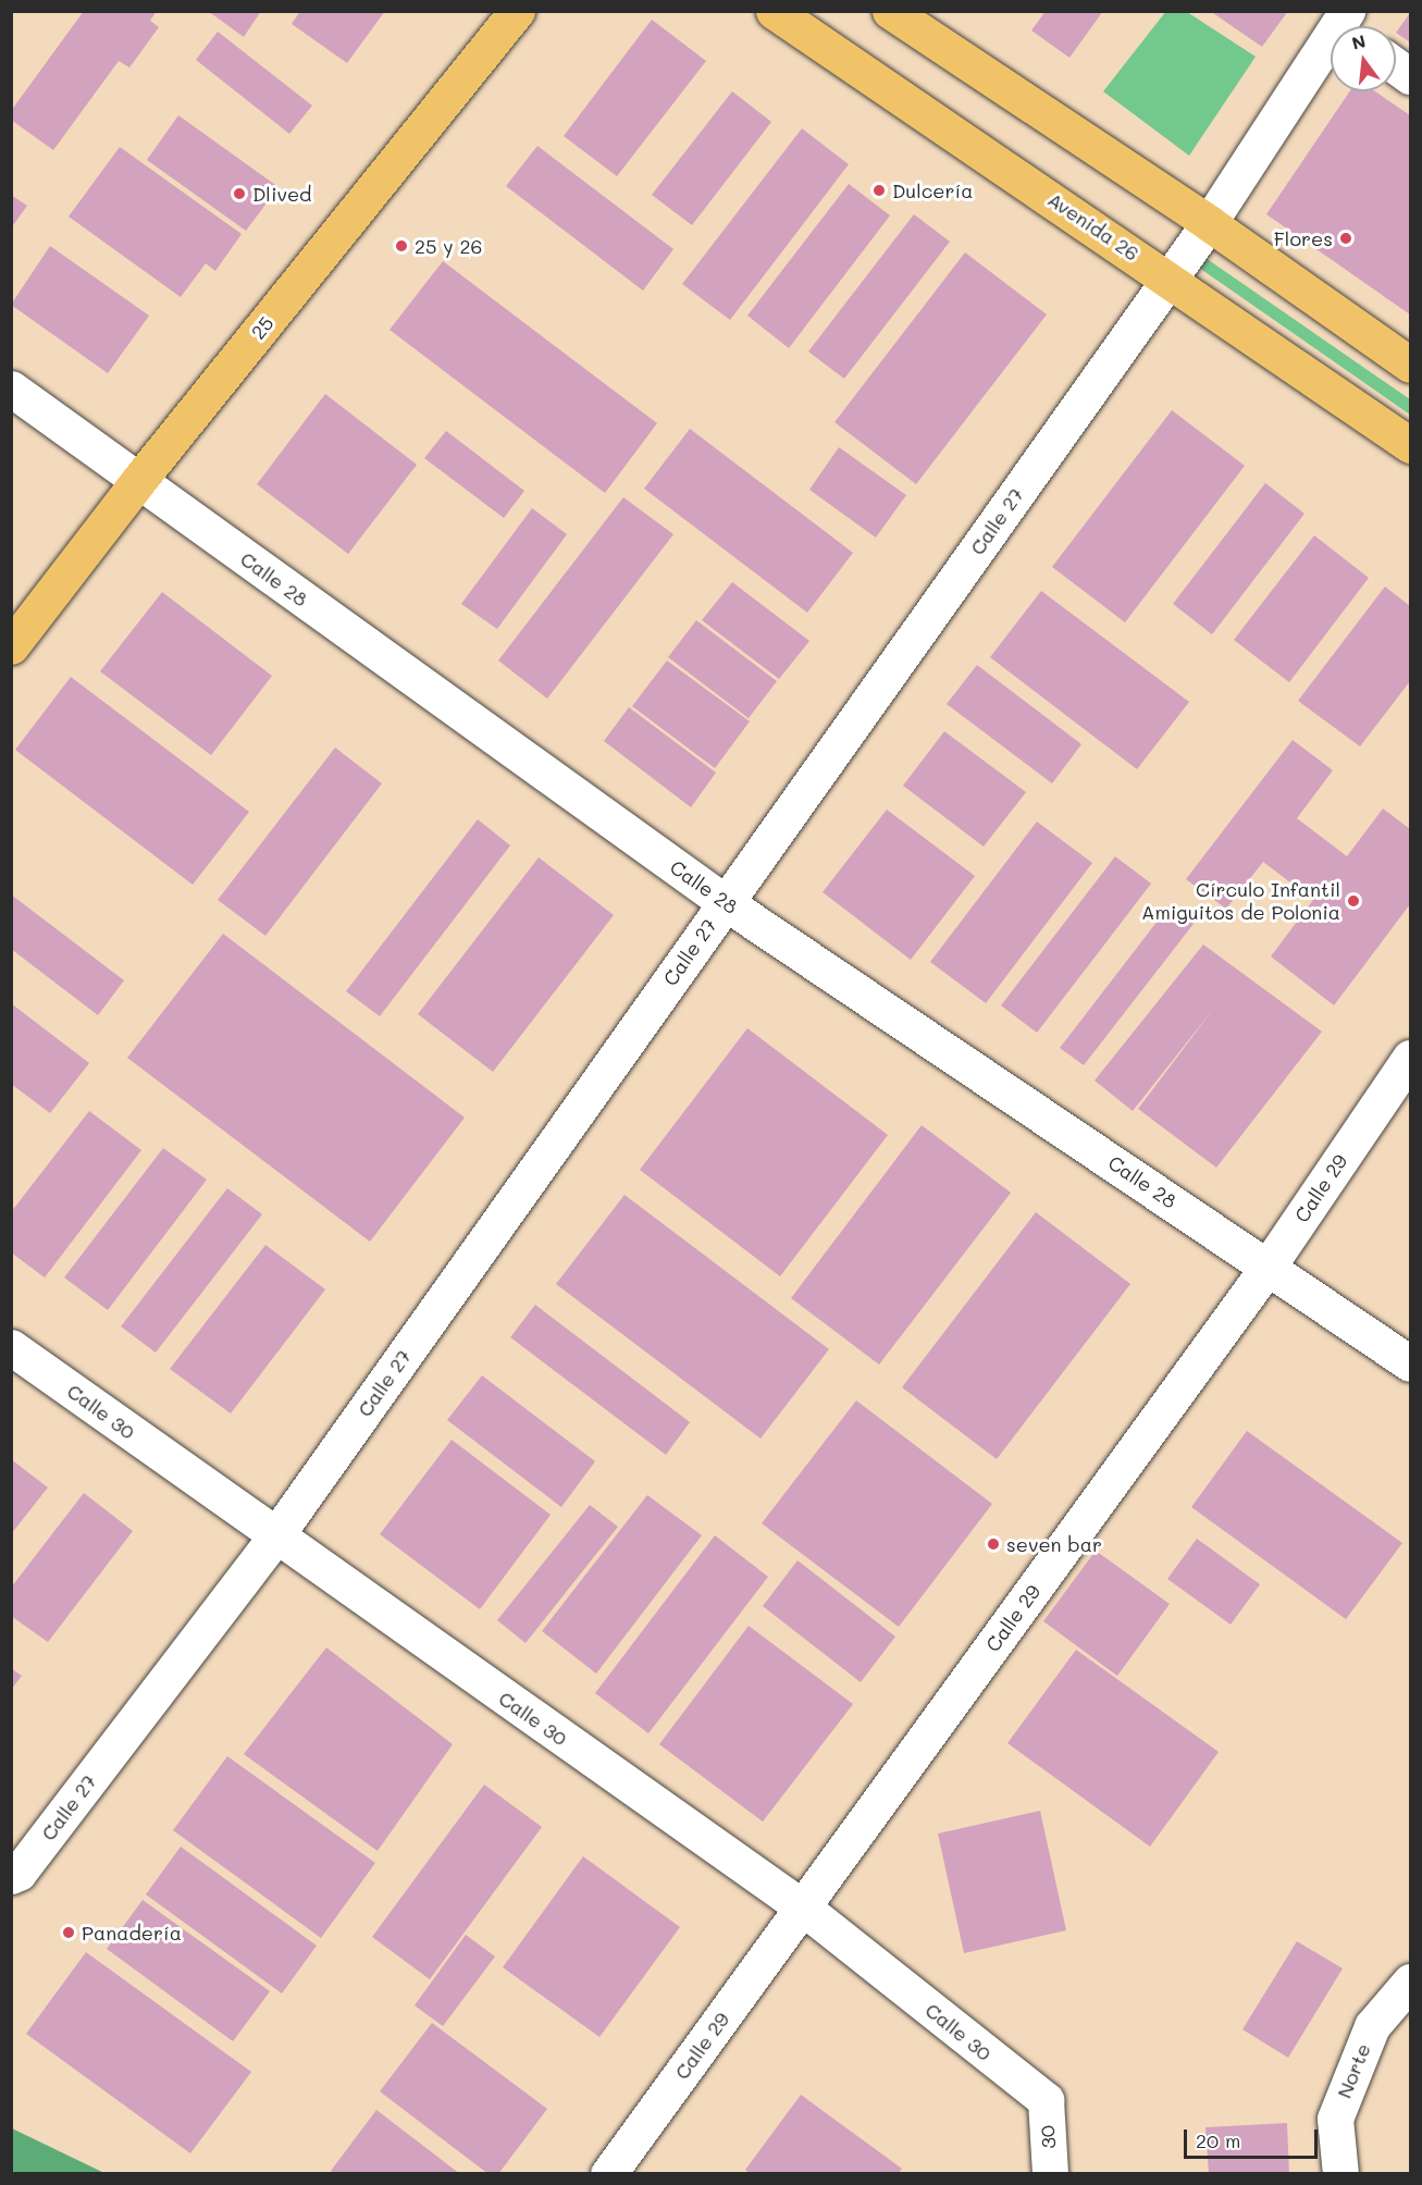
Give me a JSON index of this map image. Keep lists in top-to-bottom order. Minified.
{"streets":{"main road":["Avenida 26","25"],"street":["Calle 27","Calle 28","Calle 29","Calle 30","Norte","30"]},"crossings":[["Avenida 26","Calle 27"],["25","Calle 28"],["Calle 27","Calle 28"],["Calle 27","Calle 30"],["Calle 28","Calle 29"],["Calle 29","Calle 30"],["Calle 30","30"]],"places":["Dulcería","Dlived","Flores","25 y 26","Círculo Infantil Amiguitos de Polonia","seven bar","Panadería"],"scale_bar":"20 m","north":"top"}
